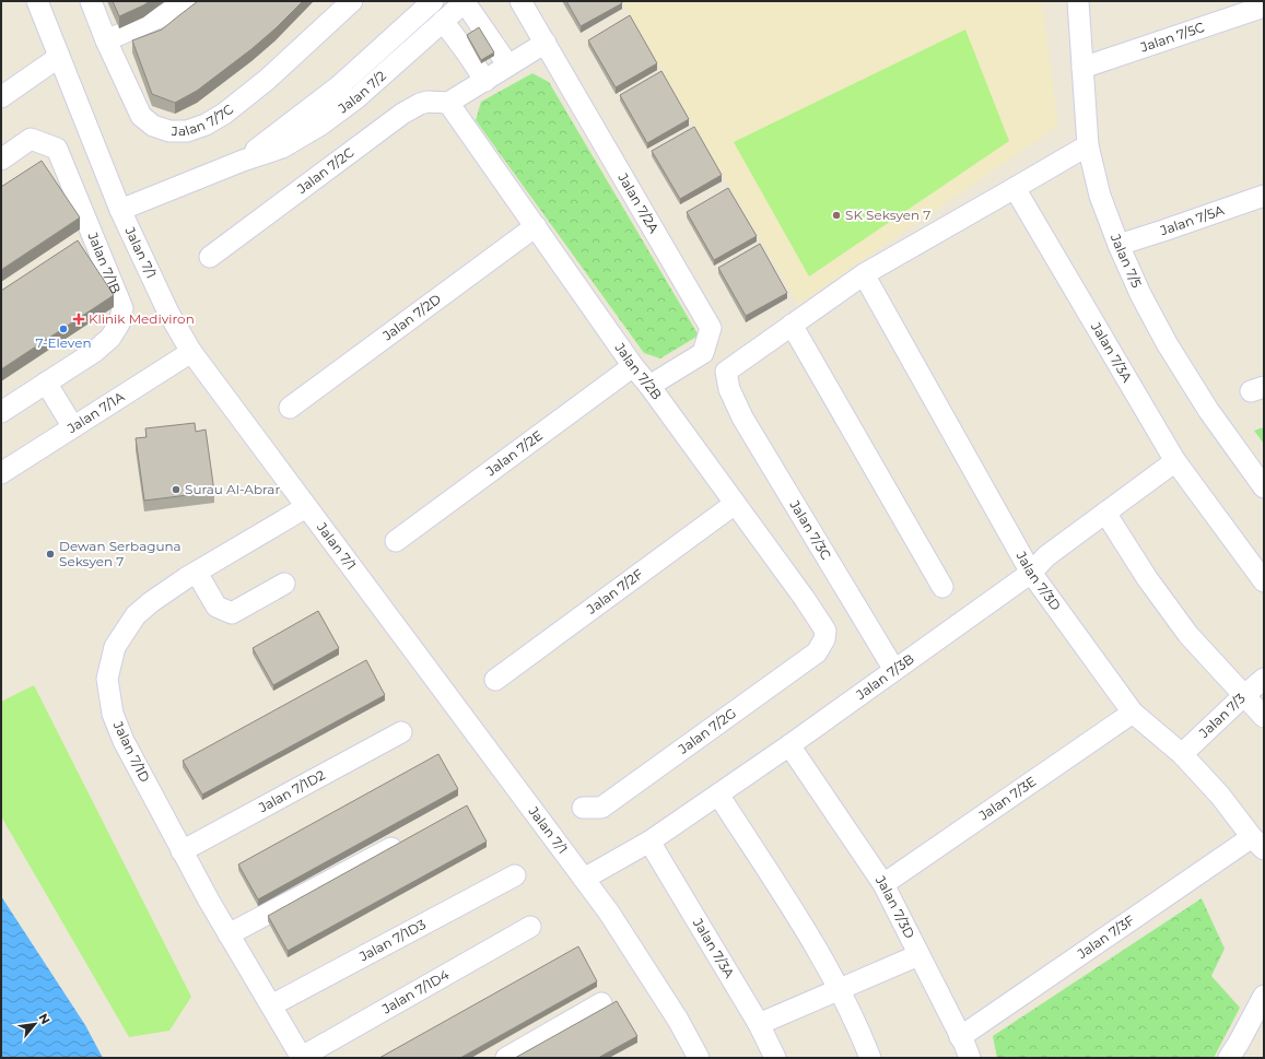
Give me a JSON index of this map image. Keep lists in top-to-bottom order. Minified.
{"streets":{"street":["Jalan 7/5C","Jalan 7/2","Jalan 7/7C","Jalan 7/2C","Jalan 7/2A","Jalan 7/5A","Jalan 7/1","Jalan 7/5","Jalan 7/1B","Jalan 7/2D","Jalan 7/3A","Jalan 7/2B","Jalan 7/1A","Jalan 7/2E","Jalan 7/3C","Jalan 7/3D","Jalan 7/2F","Jalan 7/3B","Jalan 7/3","Jalan 7/2G","Jalan 7/1D","Jalan 7/1D2","Jalan 7/3E","Jalan 7/3F","Jalan 7/1D3","Jalan 7/1D4"]},"crossings":[["Jalan 7/5C","Jalan 7/5"],["Jalan 7/2","Jalan 7/1"],["Jalan 7/2C","Jalan 7/2B"],["Jalan 7/2A","Jalan 7/2B"],["Jalan 7/5A","Jalan 7/5"],["Jalan 7/1","Jalan 7/1A"],["Jalan 7/1","Jalan 7/3B"],["Jalan 7/1","Jalan 7/1D"],["Jalan 7/2D","Jalan 7/2B"],["Jalan 7/3A","Jalan 7/3B"],["Jalan 7/2B","Jalan 7/2E"],["Jalan 7/2B","Jalan 7/2F"],["Jalan 7/2B","Jalan 7/2G"],["Jalan 7/3C","Jalan 7/3B"],["Jalan 7/3D","Jalan 7/3B"],["Jalan 7/3D","Jalan 7/3"],["Jalan 7/3D","Jalan 7/3E"],["Jalan 7/3D","Jalan 7/3F"],["Jalan 7/1D","Jalan 7/1D2"],["Jalan 7/1D","Jalan 7/1D3"],["Jalan 7/1D","Jalan 7/1D4"]],"places":{"other":["SK Seksyen 7","7-Eleven","Surau Al-Abrar","Dewan Serbaguna Seksyen 7"],"health":["Klinik Mediviron"]},"north":"top right"}
